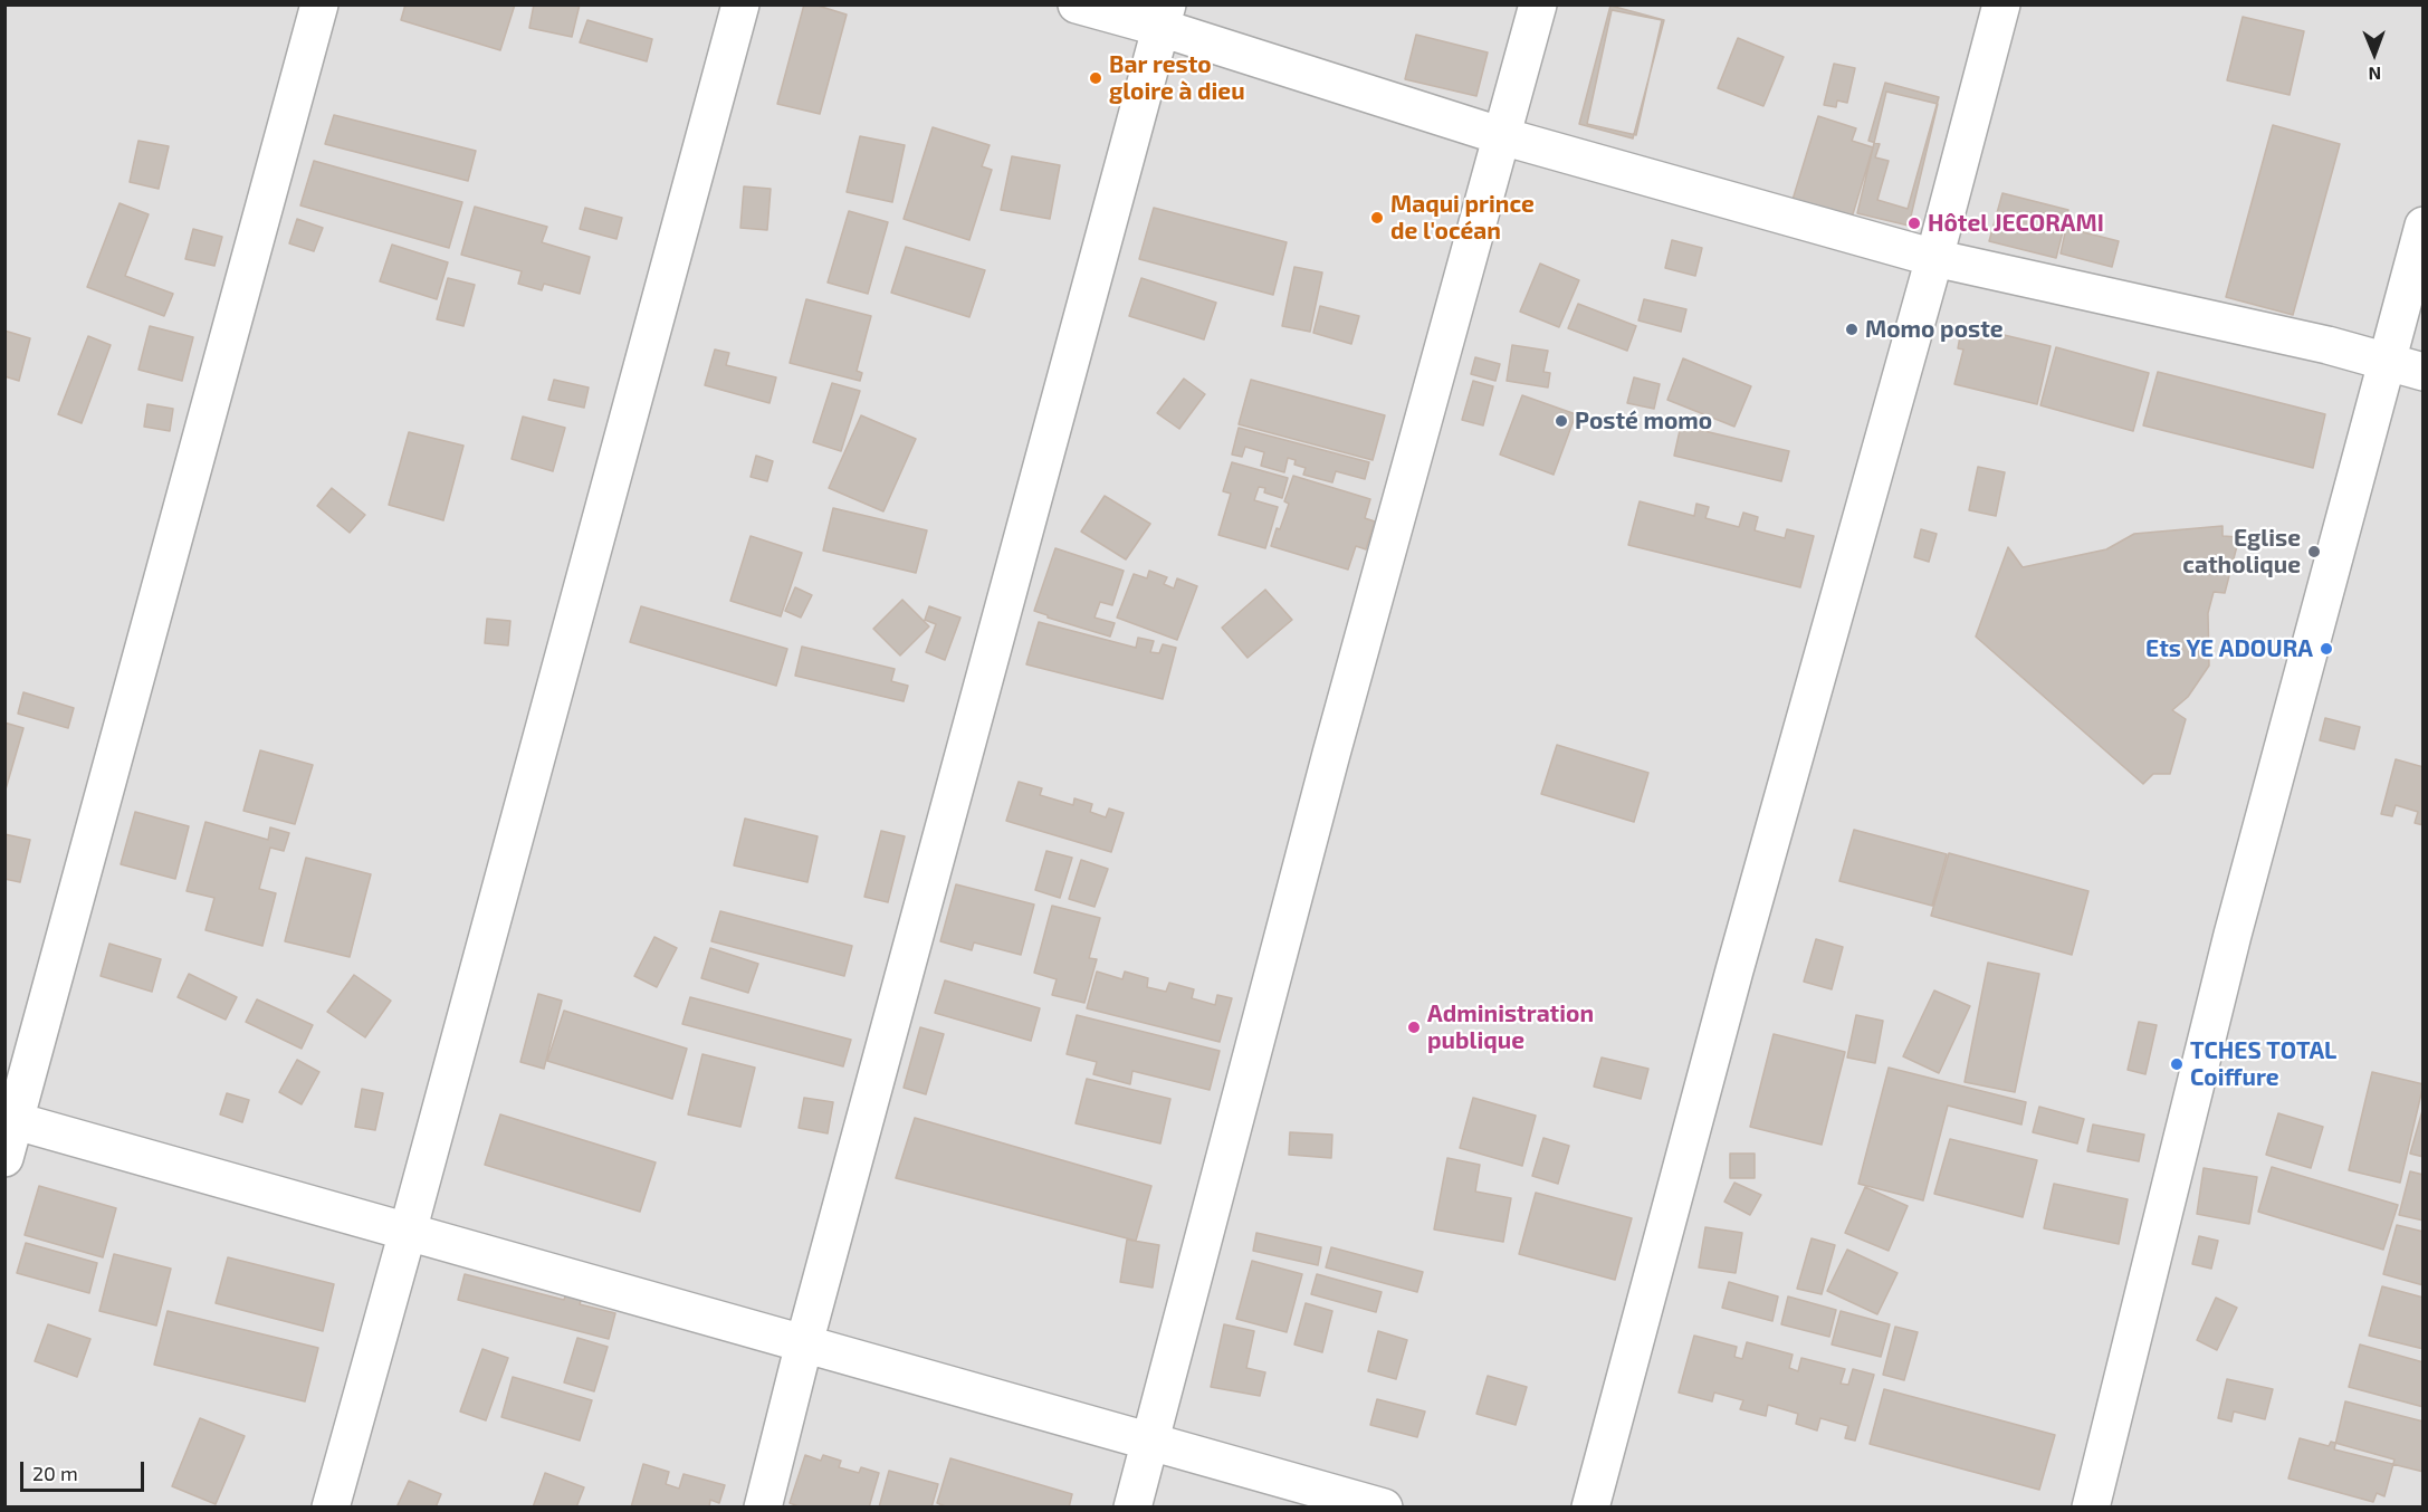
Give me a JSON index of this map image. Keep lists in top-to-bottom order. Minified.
{"places":["Bar resto gloire à dieu","Maqui prince de l'océan","Hôtel JECORAMI","Momo poste","Posté momo","Eglise catholique","Ets YE ADOURA","Administration publique","TCHES TOTAL Coiffure"],"scale_bar":"20 m","north":"bottom"}
